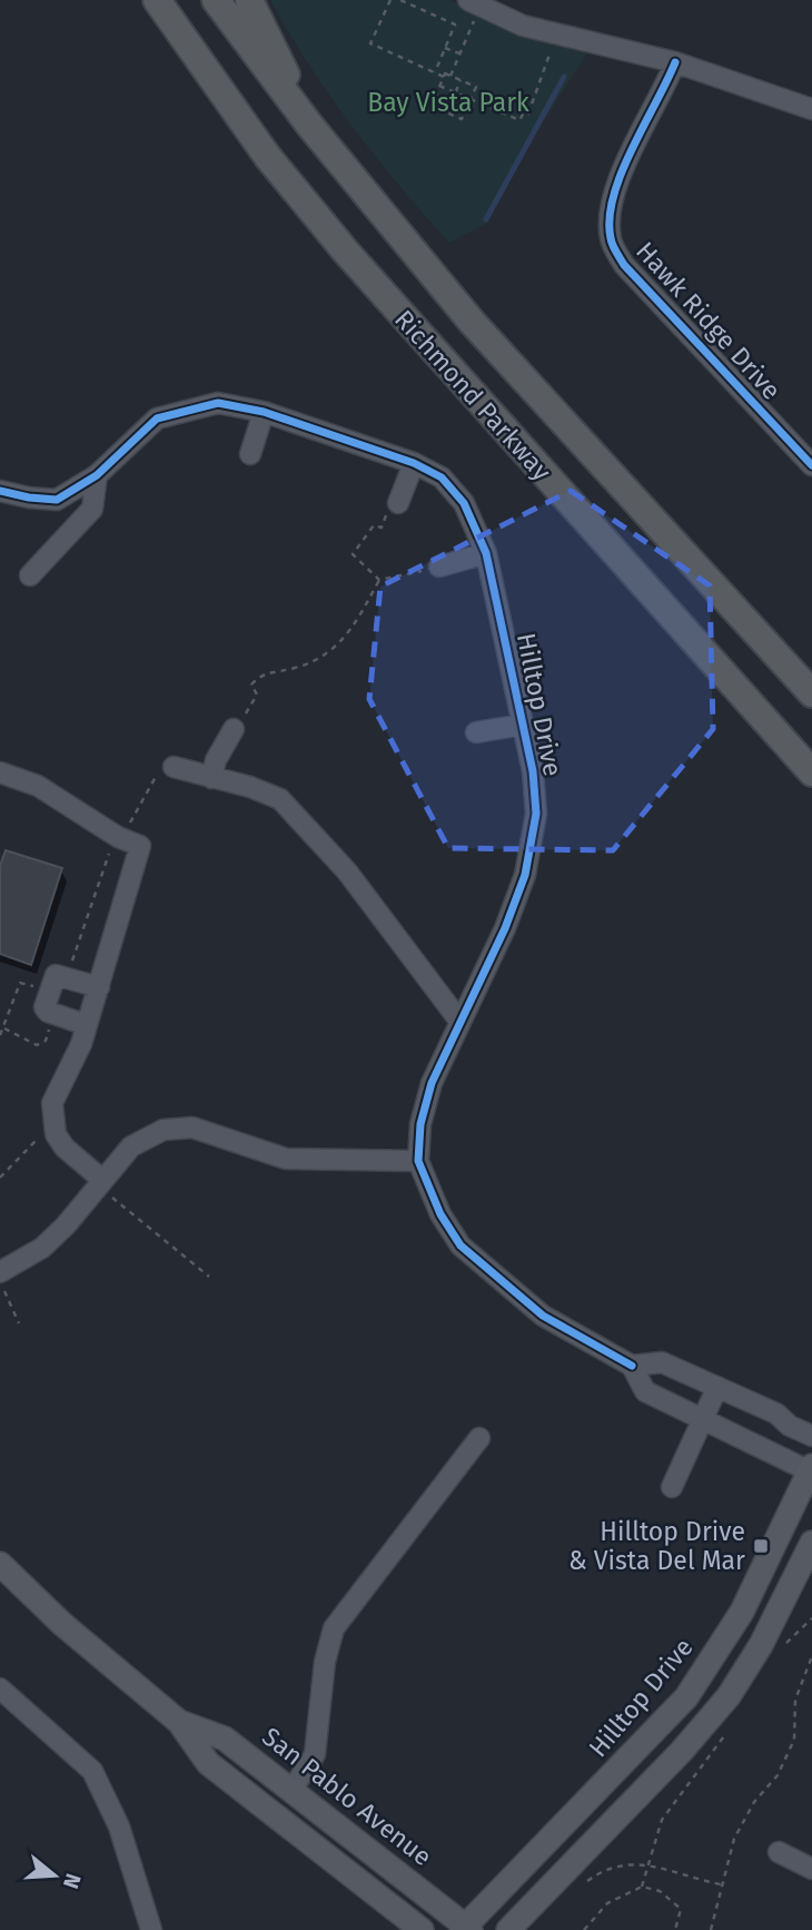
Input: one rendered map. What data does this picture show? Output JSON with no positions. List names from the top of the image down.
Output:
{
  "streets": {
    "highway": ["Richmond Parkway"],
    "main road": ["Hilltop Drive", "San Pablo Avenue"],
    "street": ["Hawk Ridge Drive"]
  },
  "crossings": [
    ["Hilltop Drive", "San Pablo Avenue"]
  ],
  "parks": ["Bay Vista Park"],
  "places": {
    "transit": ["Hilltop Drive & Vista Del Mar"]
  },
  "north": "right"
}
